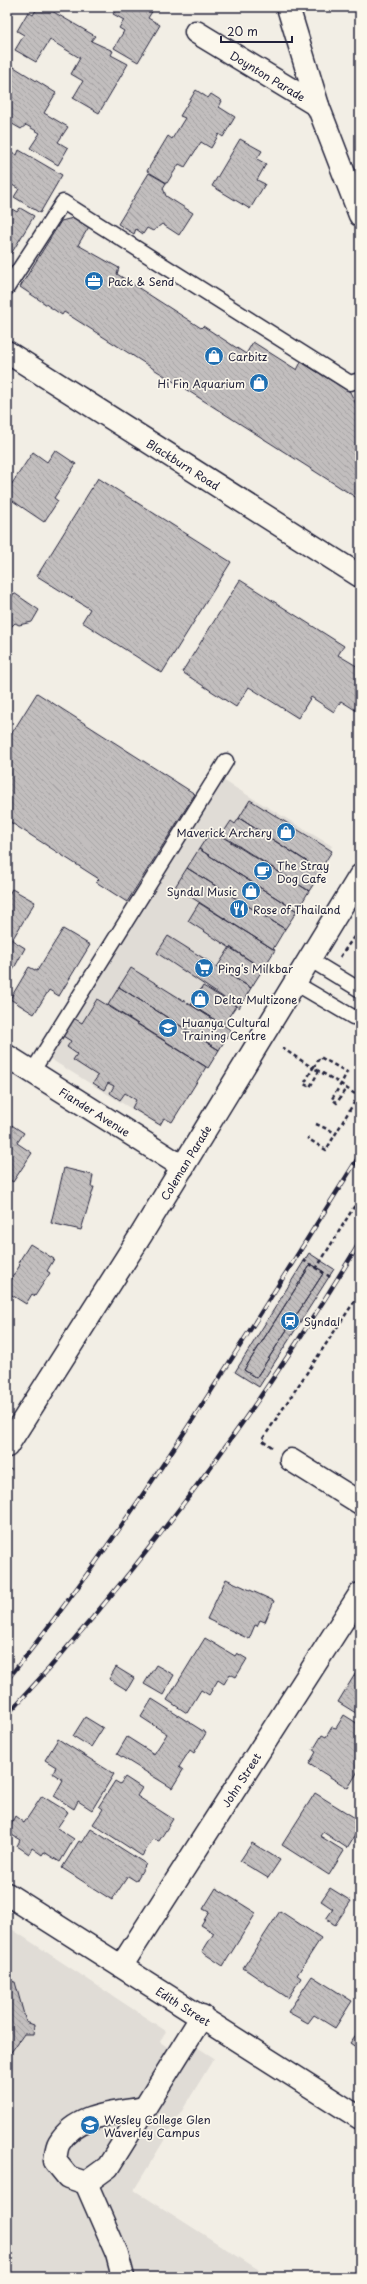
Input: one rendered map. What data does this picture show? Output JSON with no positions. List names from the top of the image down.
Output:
{
  "streets": {
    "street": [
      "Doynton Parade",
      "Blackburn Road",
      "Fiander Avenue",
      "Coleman Parade",
      "John Street",
      "Edith Street"
    ]
  },
  "crossings": [
    ["Fiander Avenue", "Coleman Parade"],
    ["John Street", "Edith Street"]
  ],
  "places": {
    "office": ["Pack & Send"],
    "shop": [
      "Carbitz",
      "Hi Fin Aquarium",
      "Maverick Archery",
      "Syndal Music",
      "Delta Multizone"
    ],
    "cafe": ["The Stray Dog Cafe"],
    "restaurant": ["Rose of Thailand"],
    "supermarket": ["Ping's Milkbar"],
    "school or university": ["Huanya Cultural Training Centre", "Wesley College Glen Waverley Campus"],
    "station": ["Syndal"]
  },
  "scale_bar": "20 m"
}
